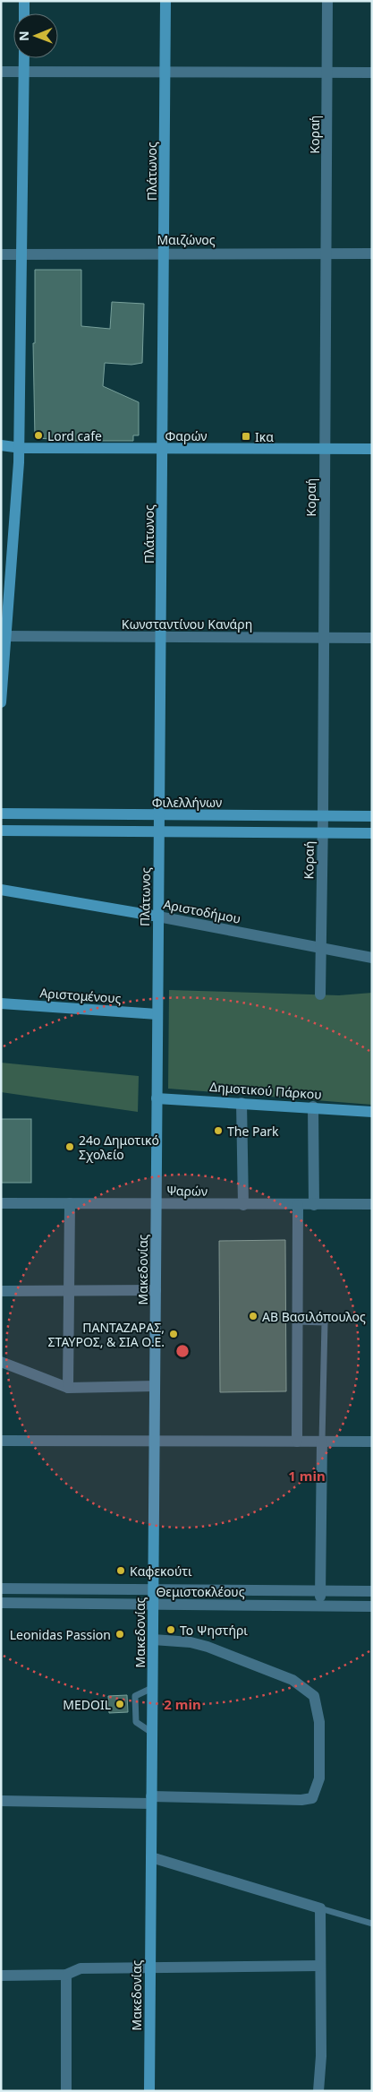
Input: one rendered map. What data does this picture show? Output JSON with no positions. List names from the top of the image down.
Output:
{
  "streets": {
    "street": [
      "Κοραή",
      "Πλάτωνος",
      "Μαιζώνος",
      "Φαρών",
      "Κωνσταντίνου Κανάρη",
      "Φιλελλήνων",
      "Αριστοδήμου",
      "Αριστομένους",
      "Δημοτικού Πάρκου",
      "Ψαρών",
      "Μακεδονίας",
      "Θεμιστοκλέους"
    ]
  },
  "crossings": [
    ["Κοραή", "Μαιζώνος"],
    ["Κοραή", "Φαρών"],
    ["Κοραή", "Κωνσταντίνου Κανάρη"],
    ["Κοραή", "Φιλελλήνων"],
    ["Κοραή", "Αριστοδήμου"],
    ["Πλάτωνος", "Μαιζώνος"],
    ["Πλάτωνος", "Φαρών"],
    ["Πλάτωνος", "Κωνσταντίνου Κανάρη"],
    ["Πλάτωνος", "Φιλελλήνων"],
    ["Πλάτωνος", "Αριστοδήμου"],
    ["Πλάτωνος", "Αριστομένους"],
    ["Πλάτωνος", "Μακεδονίας"],
    ["Δημοτικού Πάρκου", "Μακεδονίας"],
    ["Ψαρών", "Μακεδονίας"],
    ["Μακεδονίας", "Θεμιστοκλέους"]
  ],
  "places": {
    "other": [
      "Lord cafe",
      "The Park",
      "24ο Δημοτικό Σχολείο",
      "ΑΒ Βασιλόπουλος",
      "ΠΑΝΤΑΖΑΡΑΣ, ΣΤΑΥΡΟΣ, & ΣΙΑ Ο.Ε.",
      "Καφεκούτι",
      "Το Ψηστήρι",
      "Leonidas Passion",
      "MEDOIL"
    ],
    "transit": ["Ικα"]
  },
  "north": "left",
  "rings": ["1 min", "2 min"]
}
